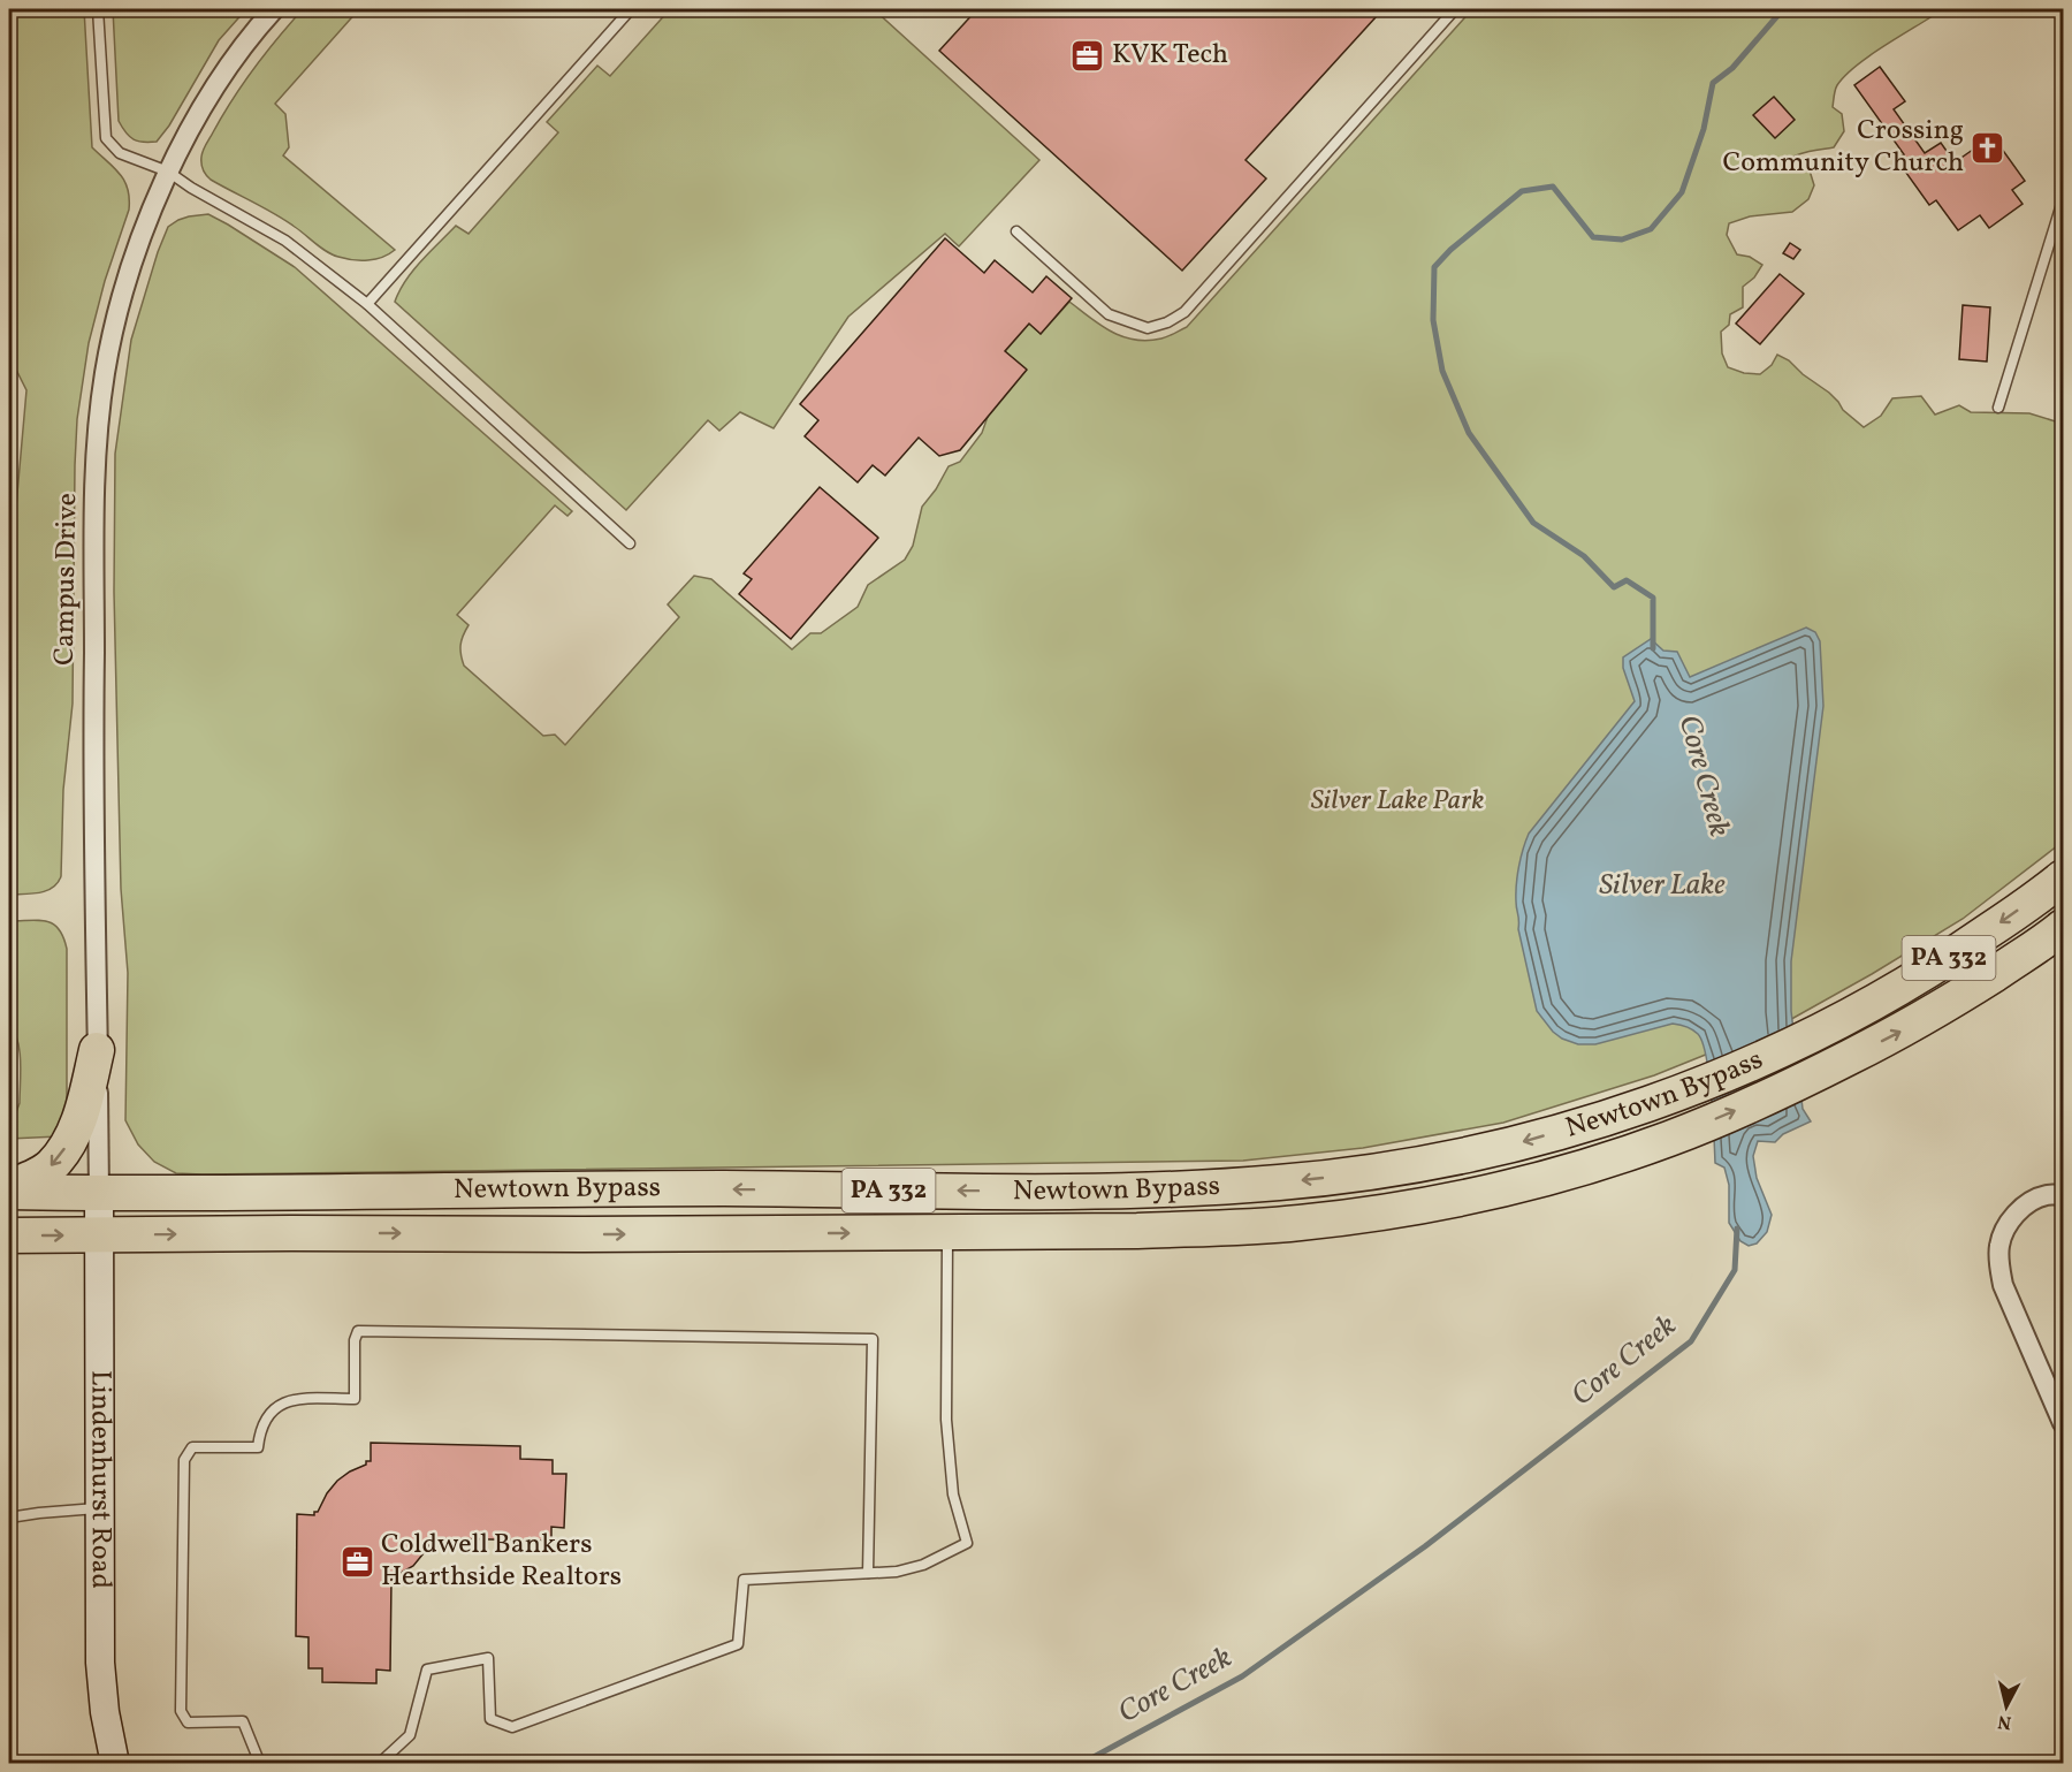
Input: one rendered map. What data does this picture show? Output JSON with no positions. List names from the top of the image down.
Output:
{
  "streets": {
    "highway": ["PA 332", "Newtown Bypass"],
    "street": ["Campus Drive", "Lindenhurst Road"]
  },
  "crossings": [
    ["Campus Drive", "PA 332"],
    ["Campus Drive", "Newtown Bypass"],
    ["Campus Drive", "Lindenhurst Road"],
    ["PA 332", "Newtown Bypass"],
    ["PA 332", "Lindenhurst Road"],
    ["Newtown Bypass", "Lindenhurst Road"]
  ],
  "water": ["Core Creek", "Silver Lake"],
  "parks": ["Silver Lake Park"],
  "places": {
    "office": ["KVK Tech", "Coldwell Bankers Hearthside Realtors"],
    "church": ["Crossing Community Church"]
  },
  "north": "bottom"
}
